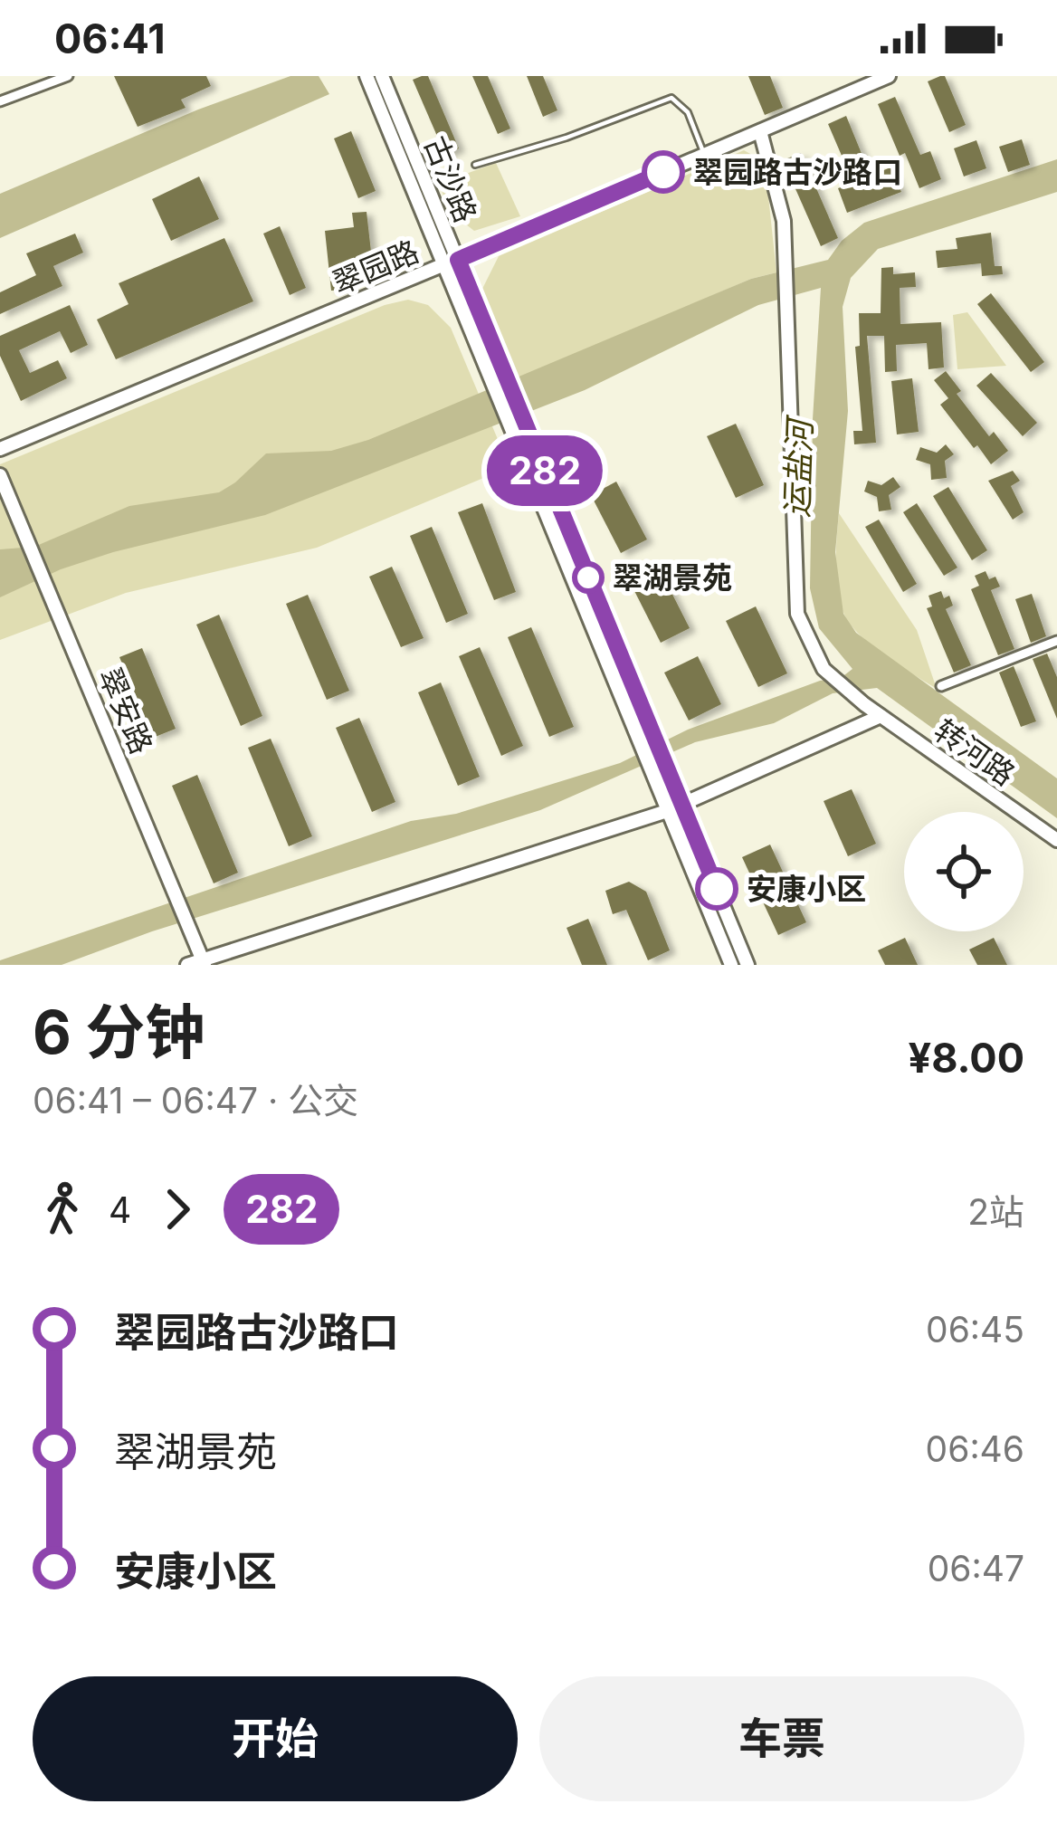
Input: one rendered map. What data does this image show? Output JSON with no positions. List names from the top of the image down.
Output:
{
  "streets": {
    "street": [
      "古沙路",
      "翠园路",
      "翠安路",
      "转河路"
    ]
  },
  "crossings": [
    ["古沙路", "翠园路"],
    ["翠园路", "转河路"]
  ],
  "water": ["运盐河"],
  "places": ["翠园路古沙路口", "翠湖景苑", "安康小区"],
  "lines": ["bus line 282"],
  "page": {
    "status": "06:41",
    "on_map": "282",
    "heading": ["6 分钟", "06:41 – 06:47 · 公交", "¥8.00"],
    "legs": ["4", "282", "2站"],
    "list": [
      {
        "name": "翠园路古沙路口",
        "value": "06:45"
      },
      {
        "name": "翠湖景苑",
        "value": "06:46"
      },
      {
        "name": "安康小区",
        "value": "06:47"
      }
    ],
    "buttons": ["开始", "车票"]
  }
}
